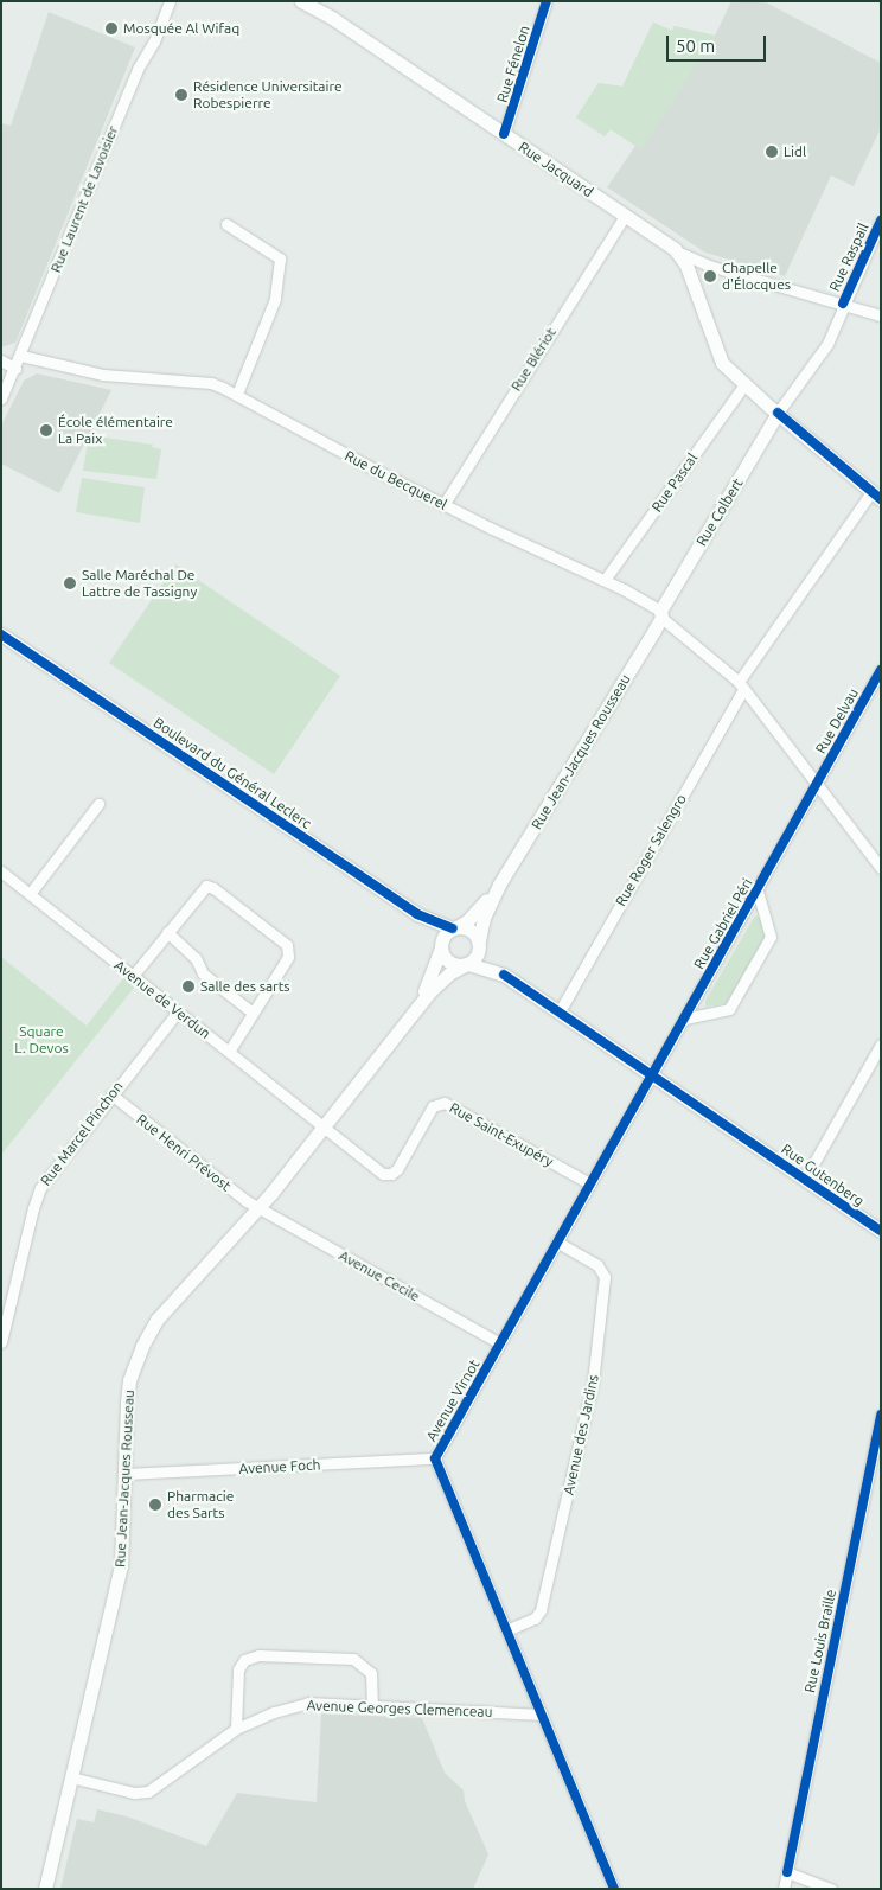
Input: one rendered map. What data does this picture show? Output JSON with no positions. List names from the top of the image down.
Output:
{
  "streets": {
    "street": [
      "Rue Fénelon",
      "Rue Jacquard",
      "Rue Laurent de Lavoisier",
      "Rue Raspail",
      "Rue Blériot",
      "Rue du Becquerel",
      "Rue Pascal",
      "Rue Colbert",
      "Rue Delvau",
      "Rue Jean-Jacques Rousseau",
      "Boulevard du Général Leclerc",
      "Rue Roger Salengro",
      "Rue Gabriel Péri",
      "Avenue de Verdun",
      "Rue Marcel Pinchon",
      "Rue Saint-Exupéry",
      "Rue Henri Prévost",
      "Rue Gutenberg",
      "Avenue Cecile",
      "Avenue Virnot",
      "Avenue des Jardins",
      "Avenue Foch",
      "Rue Louis Braille",
      "Avenue Georges Clemenceau"
    ]
  },
  "crossings": [
    ["Rue Fénelon", "Rue Jacquard"],
    ["Rue Jacquard", "Rue Raspail"],
    ["Rue Jacquard", "Rue Blériot"],
    ["Rue Jacquard", "Rue Pascal"],
    ["Rue Jacquard", "Rue Colbert"],
    ["Rue Jacquard", "Rue Roger Salengro"],
    ["Rue Laurent de Lavoisier", "Rue du Becquerel"],
    ["Rue Raspail", "Rue Colbert"],
    ["Rue Blériot", "Rue du Becquerel"],
    ["Rue du Becquerel", "Rue Pascal"],
    ["Rue du Becquerel", "Rue Colbert"],
    ["Rue du Becquerel", "Rue Delvau"],
    ["Rue du Becquerel", "Rue Jean-Jacques Rousseau"],
    ["Rue du Becquerel", "Rue Roger Salengro"],
    ["Rue du Becquerel", "Rue Gabriel Péri"],
    ["Rue Colbert", "Rue Jean-Jacques Rousseau"],
    ["Rue Delvau", "Rue Gabriel Péri"],
    ["Rue Jean-Jacques Rousseau", "Boulevard du Général Leclerc"],
    ["Rue Jean-Jacques Rousseau", "Avenue de Verdun"],
    ["Rue Jean-Jacques Rousseau", "Rue Saint-Exupéry"],
    ["Rue Jean-Jacques Rousseau", "Rue Henri Prévost"],
    ["Rue Jean-Jacques Rousseau", "Avenue Cecile"],
    ["Rue Jean-Jacques Rousseau", "Avenue Foch"],
    ["Rue Jean-Jacques Rousseau", "Avenue Georges Clemenceau"],
    ["Rue Gabriel Péri", "Rue Gutenberg"],
    ["Rue Gabriel Péri", "Avenue Virnot"],
    ["Avenue de Verdun", "Rue Marcel Pinchon"],
    ["Avenue de Verdun", "Rue Saint-Exupéry"],
    ["Rue Marcel Pinchon", "Rue Henri Prévost"],
    ["Rue Saint-Exupéry", "Avenue Virnot"],
    ["Rue Henri Prévost", "Avenue Cecile"],
    ["Rue Gutenberg", "Avenue Virnot"],
    ["Avenue Cecile", "Avenue Virnot"],
    ["Avenue Virnot", "Avenue des Jardins"],
    ["Avenue Virnot", "Avenue Foch"],
    ["Avenue Virnot", "Avenue Georges Clemenceau"]
  ],
  "parks": ["Square L. Devos"],
  "places": [
    "Mosquée Al Wifaq",
    "Résidence Universitaire Robespierre",
    "Lidl",
    "Chapelle d'Élocques",
    "École élémentaire La Paix",
    "Salle Maréchal De Lattre de Tassigny",
    "Salle des sarts",
    "Pharmacie des Sarts"
  ],
  "scale_bar": "50 m"
}
